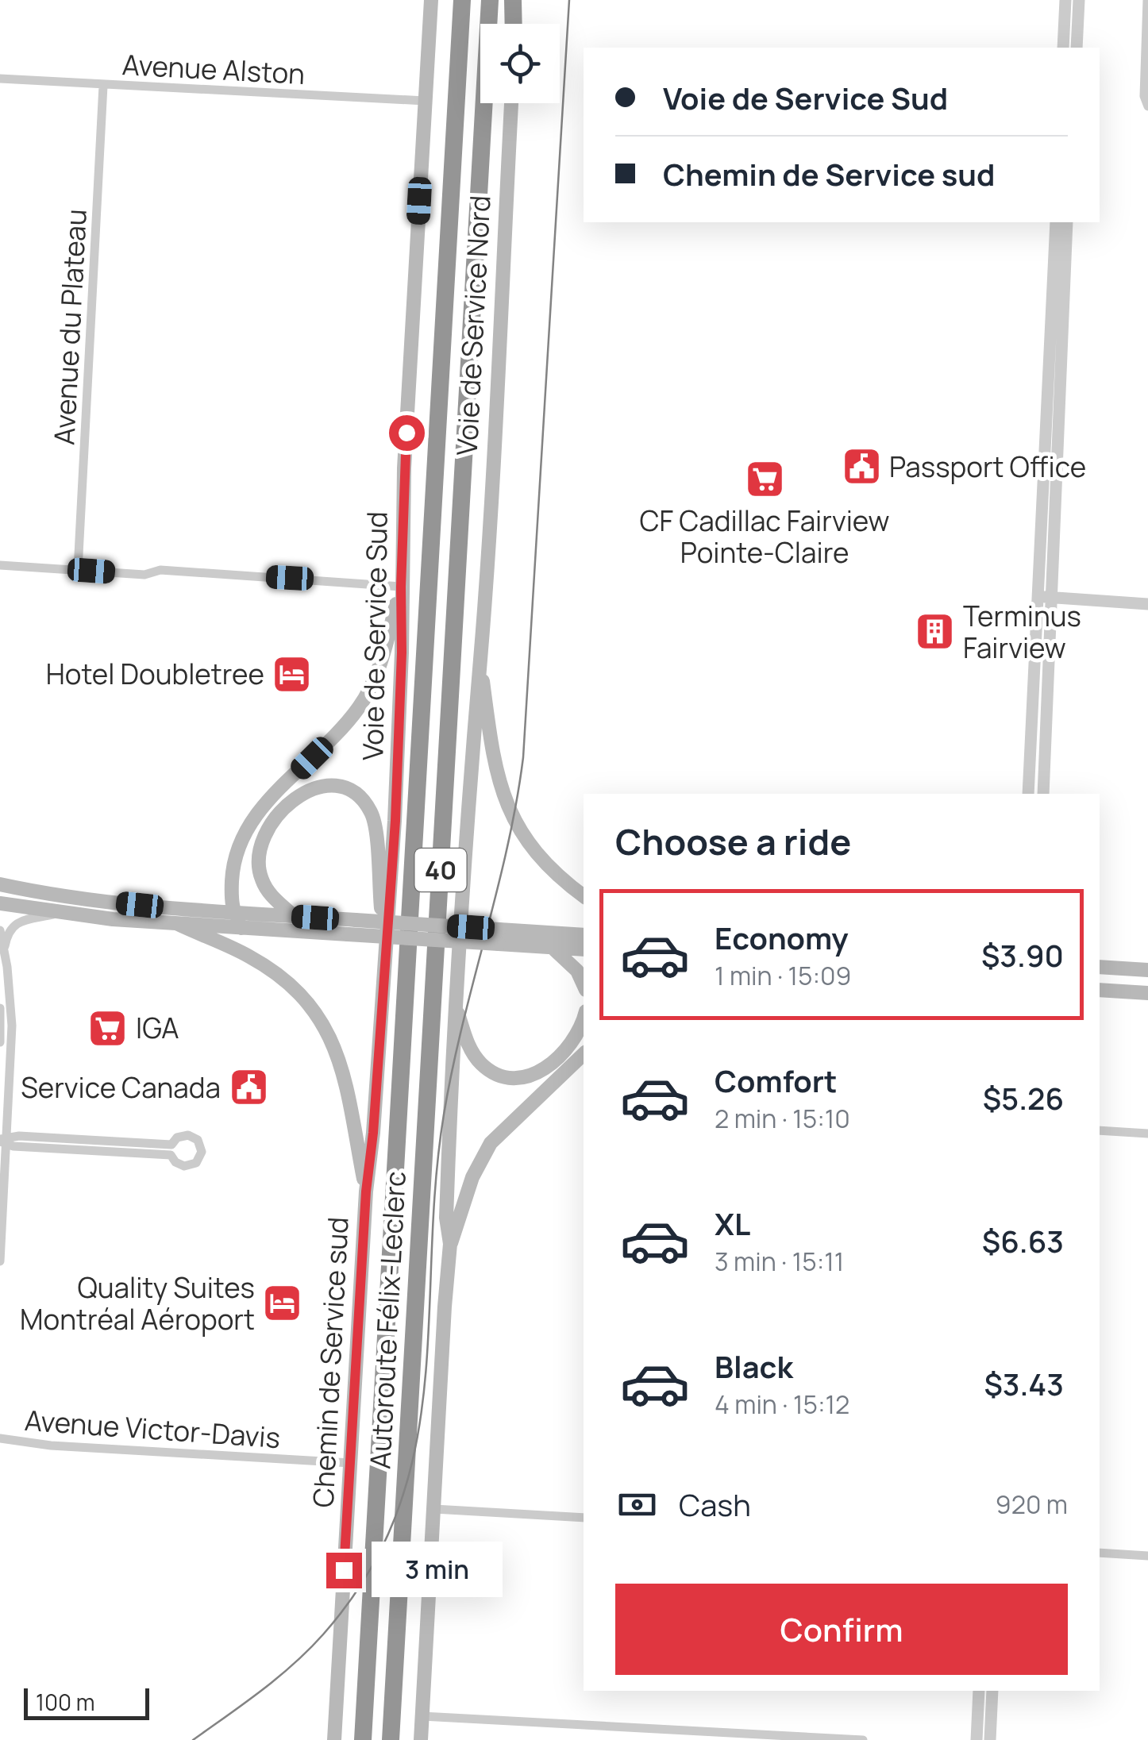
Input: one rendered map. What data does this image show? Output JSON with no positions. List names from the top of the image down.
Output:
{
  "streets": {
    "highway": ["40", "Autoroute Félix-Leclerc"],
    "main road": ["Voie de Service Nord", "Voie de Service Sud", "Chemin de Service sud"],
    "street": ["Avenue Alston", "Avenue du Plateau", "Avenue Victor-Davis"]
  },
  "crossings": [
    ["Avenue Alston", "Avenue du Plateau"],
    ["Avenue Alston", "Voie de Service Sud"],
    ["Voie de Service Sud", "Chemin de Service sud"],
    ["Chemin de Service sud", "Avenue Victor-Davis"]
  ],
  "places": {
    "public building": ["Passport Office", "Service Canada"],
    "supermarket": ["CF Cadillac Fairview Pointe-Claire", "IGA"],
    "building": ["Terminus Fairview"],
    "hotel": ["Hotel Doubletree", "Quality Suites Montréal Aéroport"]
  },
  "scale_bar": "100 m",
  "page": {
    "banner": ["Voie de Service Sud", "Chemin de Service sud"],
    "heading": "Choose a ride",
    "list": [
      {
        "name": "Economy",
        "note": "1 min · 15:09",
        "value": "$3.90"
      },
      {
        "name": "Comfort",
        "note": "2 min · 15:10",
        "value": "$5.26"
      },
      {
        "name": "XL",
        "note": "3 min · 15:11",
        "value": "$6.63"
      },
      {
        "name": "Black",
        "note": "4 min · 15:12",
        "value": "$3.43"
      }
    ],
    "pay": ["Cash", "920 m"],
    "bubble": "3 min",
    "buttons": "Confirm",
    "scale": "100 m"
  }
}
